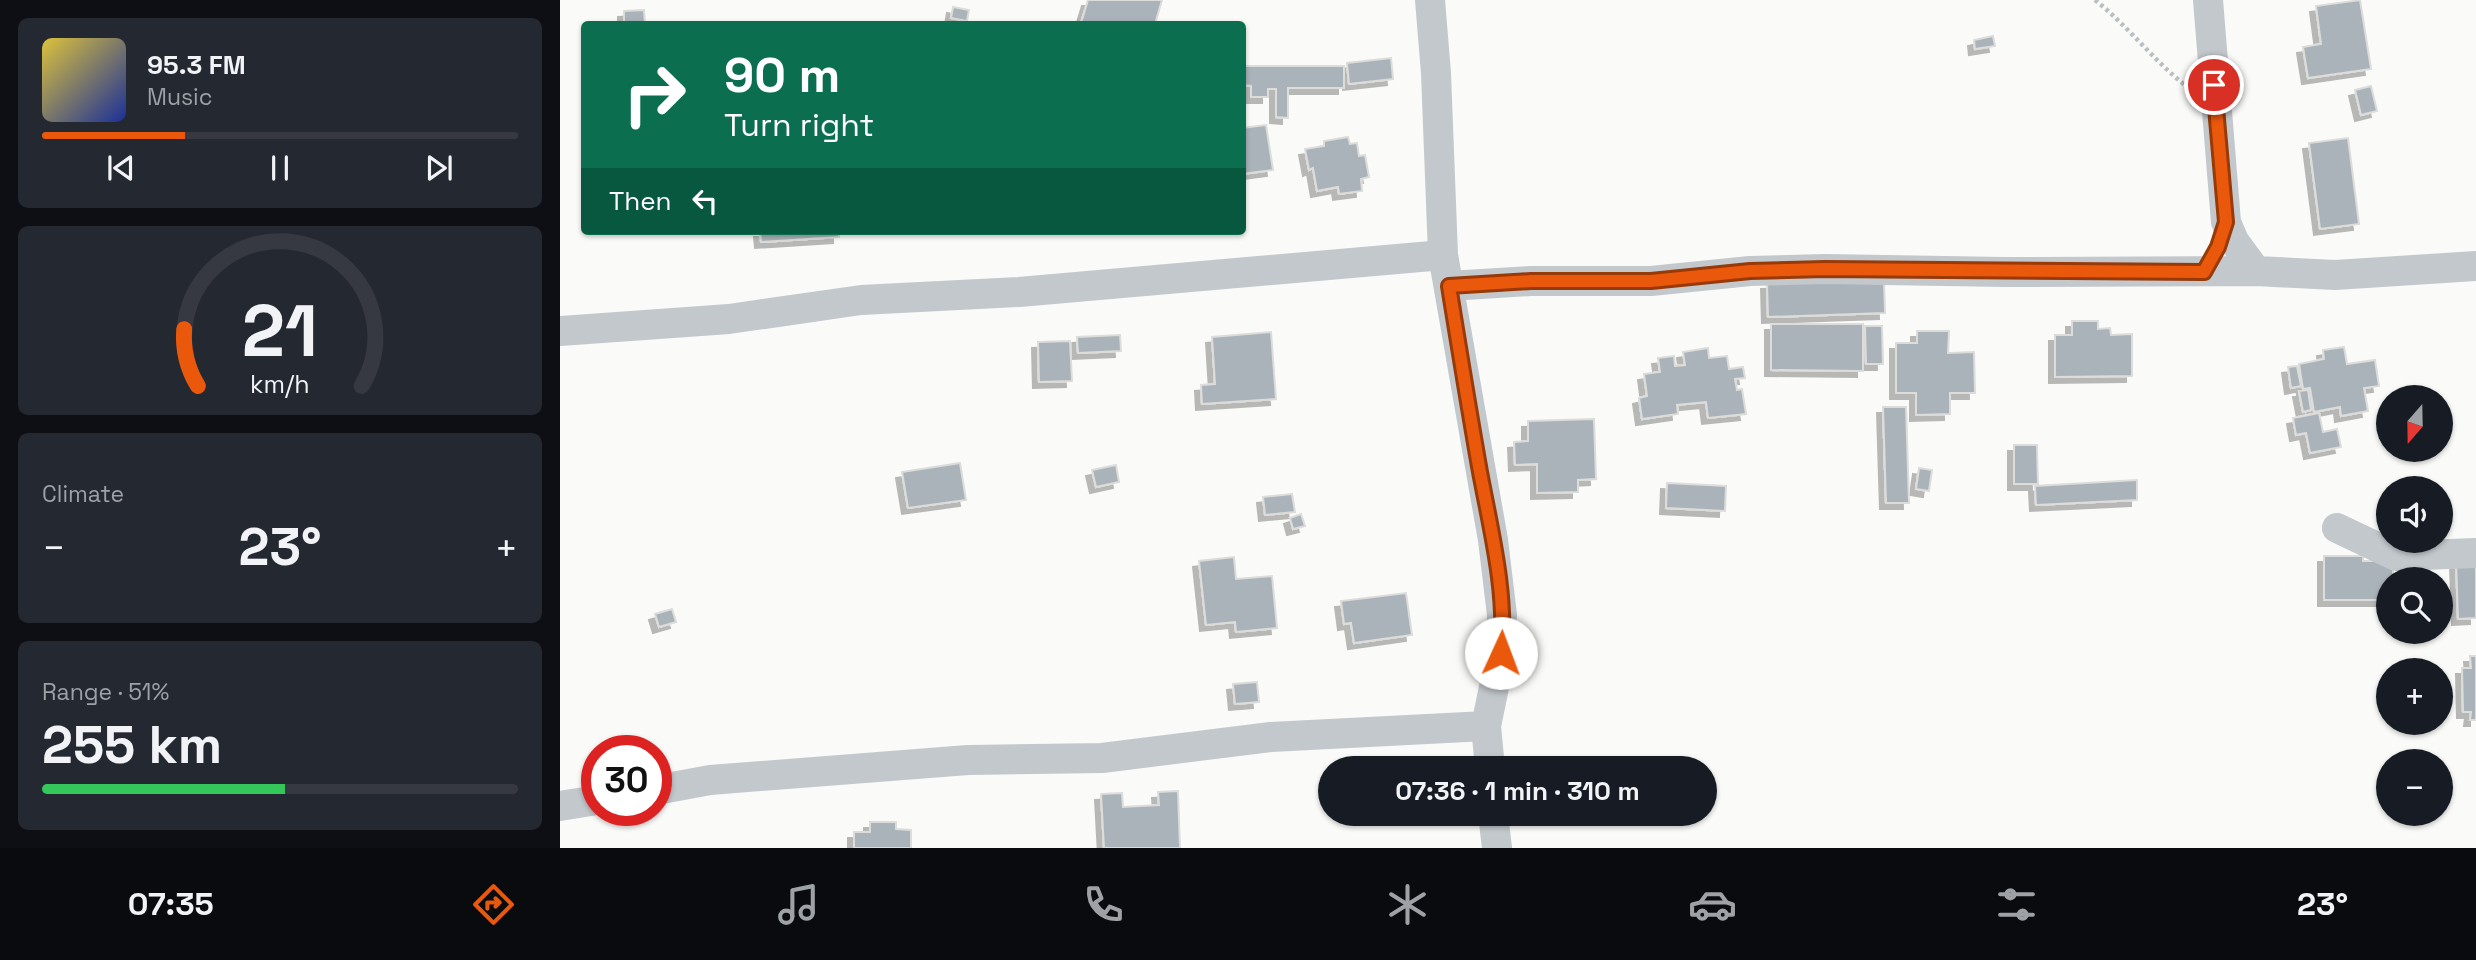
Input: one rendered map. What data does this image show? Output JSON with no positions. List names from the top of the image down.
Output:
{
  "north": "bottom",
  "page": {
    "turn": ["90 m", "Turn right"],
    "song": ["95.3 FM", "Music"],
    "then": "Then",
    "map_buttons": ["+", "−"],
    "tile": [
      "Climate",
      ["Range · 51%", "255 km"]
    ],
    "heat": ["−", "23°", "+"],
    "limit": "30",
    "trip": "07:36 · 1 min · 310 m",
    "tabs": ["07:35", "23°"],
    "gauge": ["21", "km/h"]
  }
}
